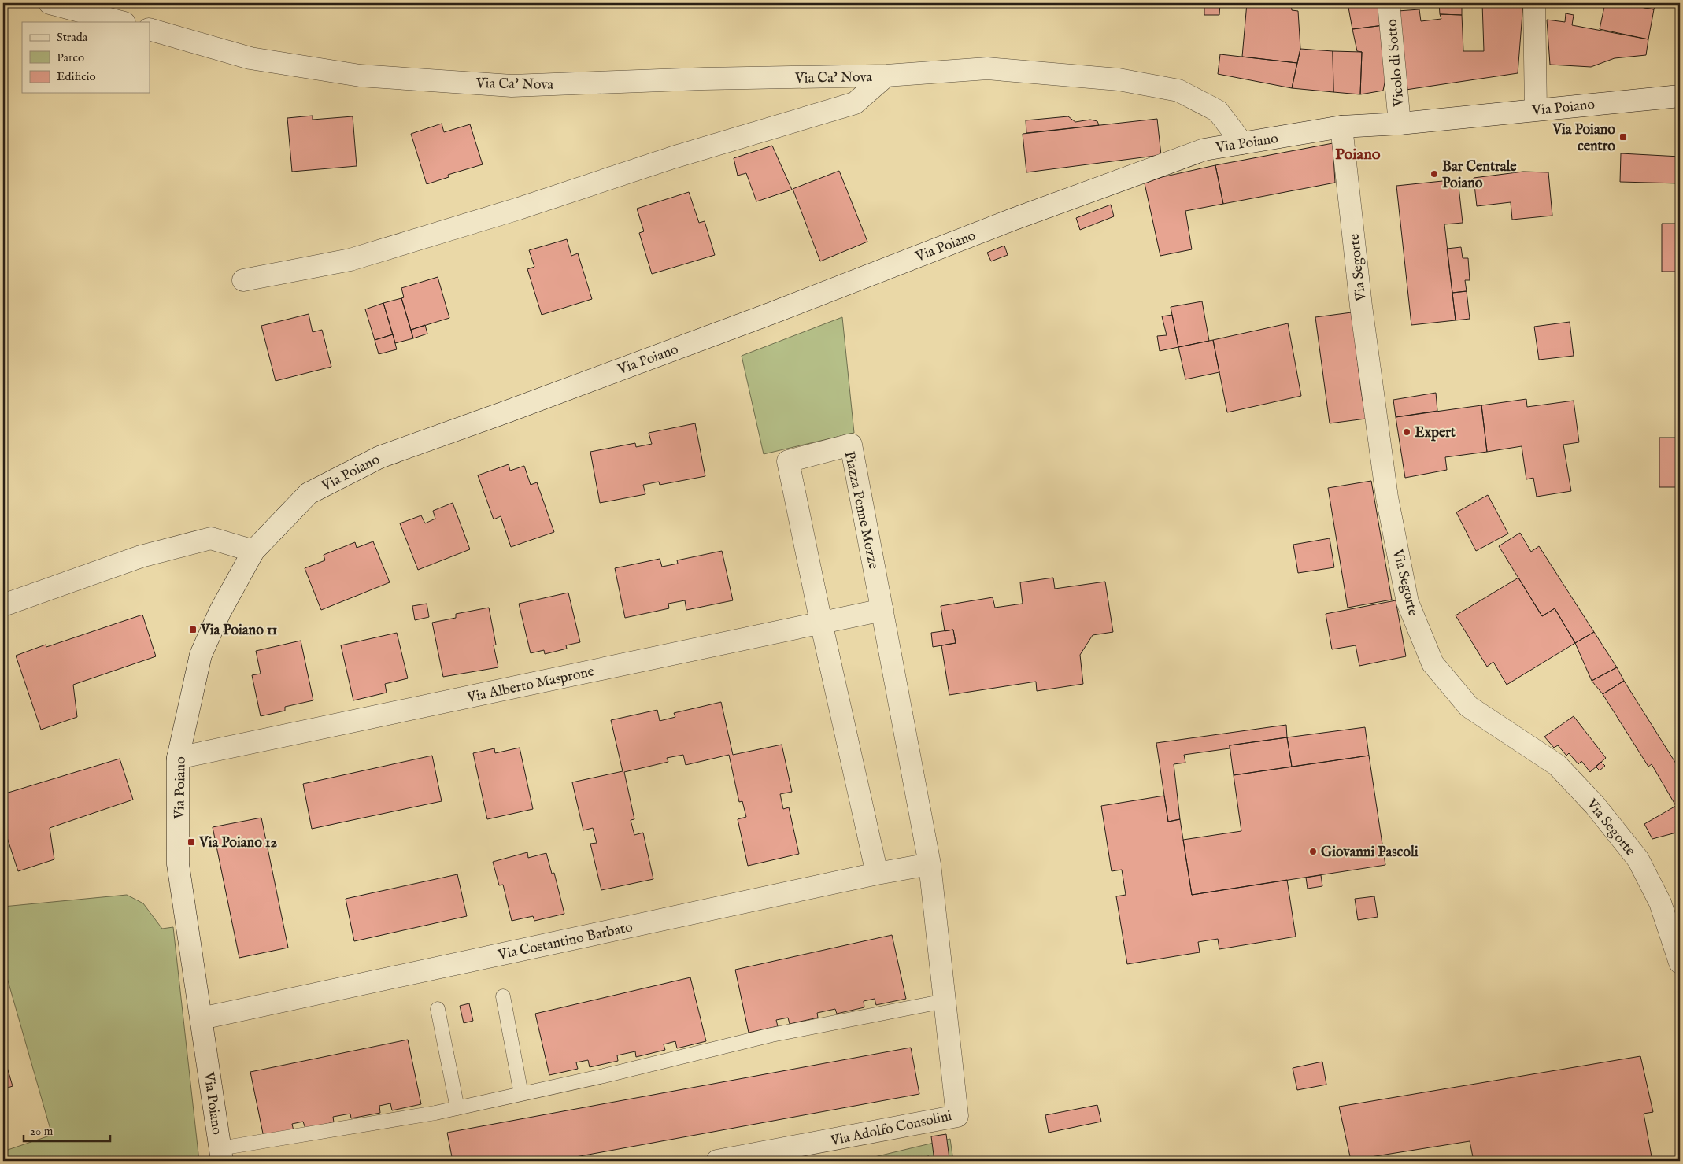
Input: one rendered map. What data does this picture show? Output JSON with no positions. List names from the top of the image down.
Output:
{
  "streets": {
    "street": [
      "Vicolo di Sotto",
      "Via Ca' Nova",
      "Via Poiano",
      "Via Segorte",
      "Piazza Penne Mozze",
      "Via Alberto Masprone",
      "Via Costantino Barbato",
      "Via Adolfo Consolini"
    ]
  },
  "crossings": [
    ["Vicolo di Sotto", "Via Poiano"],
    ["Via Ca' Nova", "Via Poiano"],
    ["Via Poiano", "Via Segorte"],
    ["Via Poiano", "Via Alberto Masprone"],
    ["Via Poiano", "Via Costantino Barbato"],
    ["Piazza Penne Mozze", "Via Alberto Masprone"],
    ["Piazza Penne Mozze", "Via Costantino Barbato"],
    ["Piazza Penne Mozze", "Via Adolfo Consolini"],
    ["Via Costantino Barbato", "Via Adolfo Consolini"]
  ],
  "districts": ["Poiano"],
  "places": {
    "transit": ["Via Poiano centro", "Via Poiano 11", "Via Poiano 12"],
    "other": ["Bar Centrale Poiano", "Expert", "Giovanni Pascoli"]
  },
  "legend": ["Strada", "Parco", "Edificio"],
  "scale_bar": "20 m"
}
